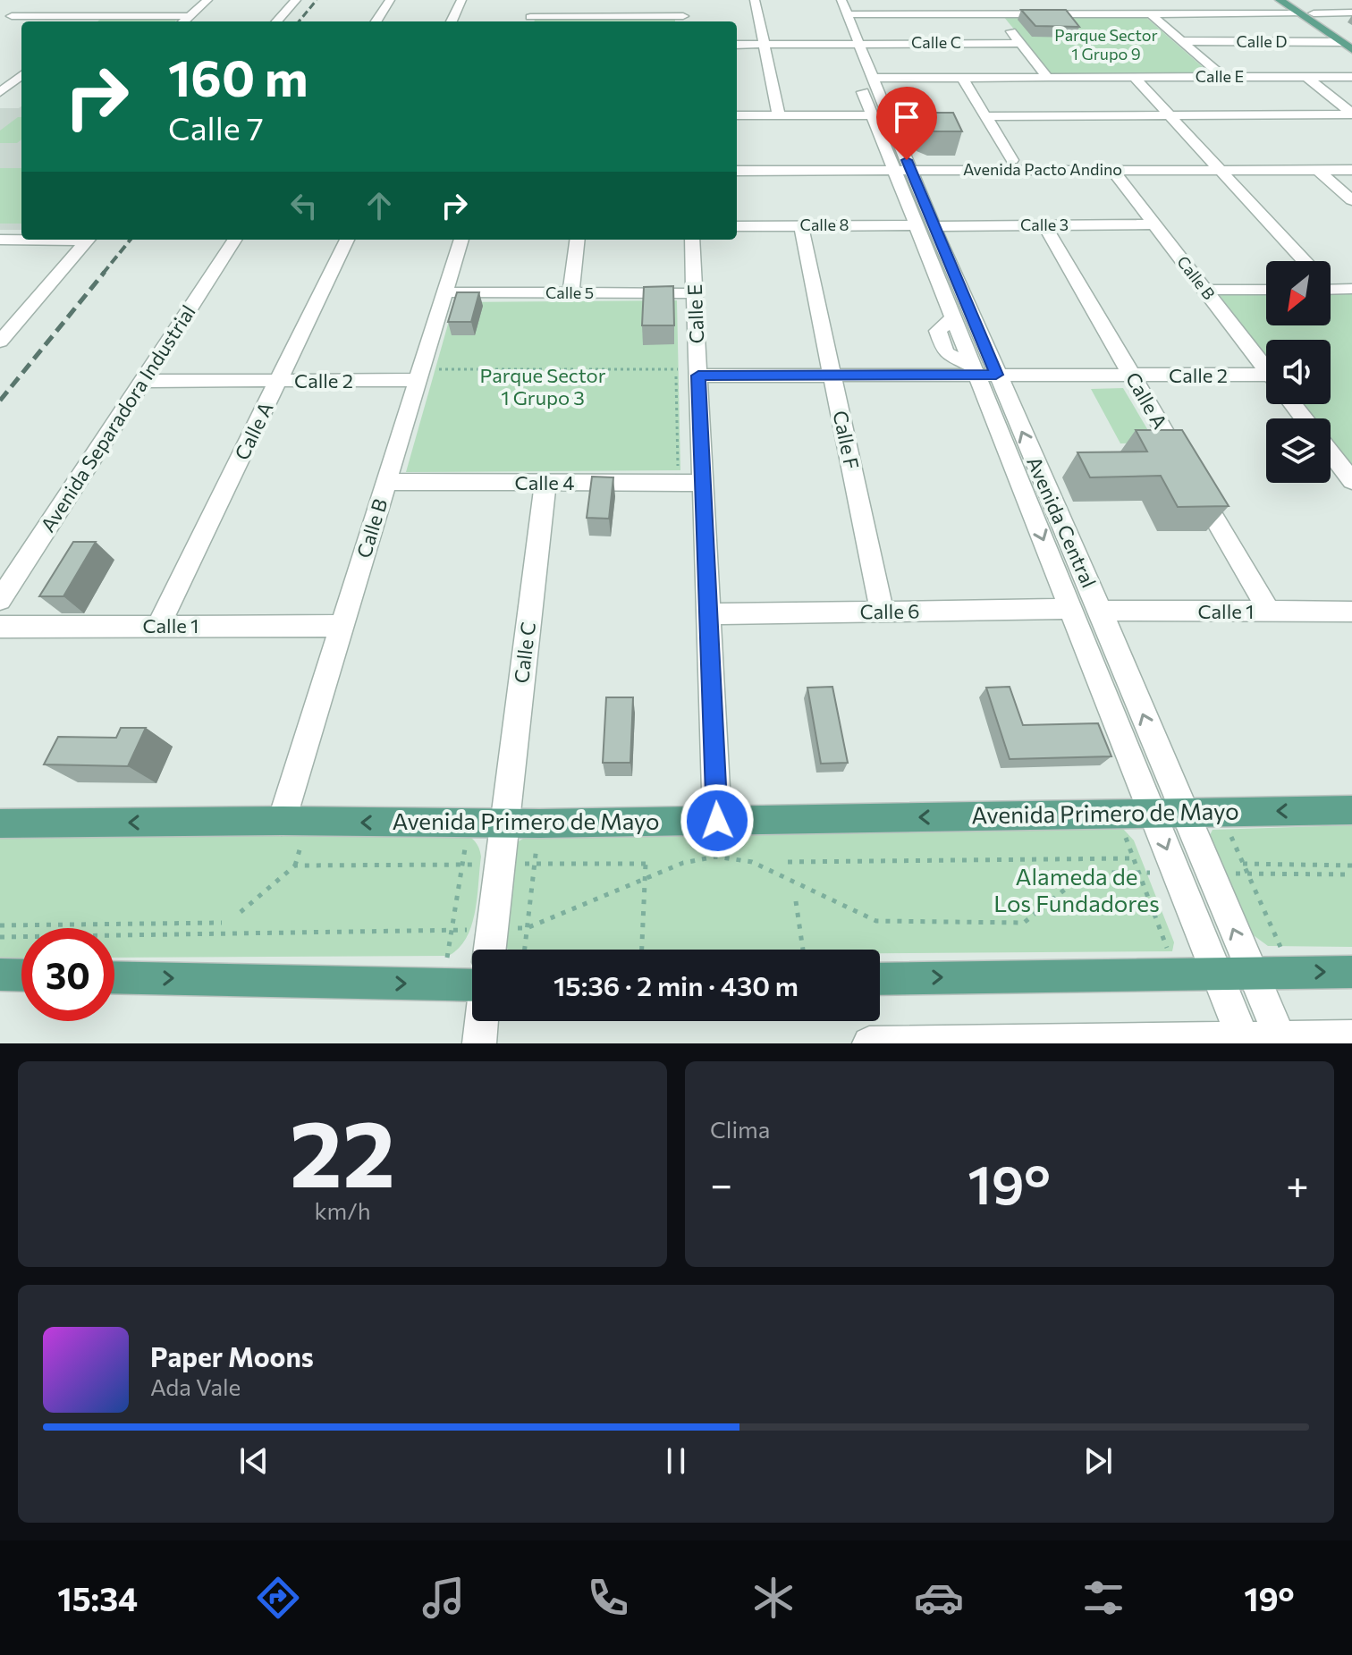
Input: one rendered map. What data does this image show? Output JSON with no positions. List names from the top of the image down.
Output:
{
  "streets": {
    "main road": ["Avenida Primero de Mayo"],
    "street": [
      "Calle D",
      "Calle C",
      "Calle E",
      "Avenida Pacto Andino",
      "Calle 8",
      "Calle 3",
      "Calle B",
      "Calle 5",
      "Calle 2",
      "Calle A",
      "Avenida Separadora Industrial",
      "Calle F",
      "Calle 4",
      "Avenida Central",
      "Calle 6",
      "Calle 1"
    ]
  },
  "crossings": [
    ["Calle C", "Calle 4"],
    ["Calle C", "Avenida Central"],
    ["Calle C", "Avenida Primero de Mayo"],
    ["Calle E", "Calle 5"],
    ["Calle E", "Calle 2"],
    ["Calle E", "Calle 4"],
    ["Calle E", "Avenida Central"],
    ["Calle E", "Calle 6"],
    ["Calle E", "Avenida Primero de Mayo"],
    ["Avenida Pacto Andino", "Calle B"],
    ["Avenida Pacto Andino", "Avenida Central"],
    ["Calle 8", "Calle 3"],
    ["Calle 8", "Calle F"],
    ["Calle 8", "Avenida Central"],
    ["Calle 3", "Calle B"],
    ["Calle 3", "Calle A"],
    ["Calle 3", "Avenida Central"],
    ["Calle B", "Calle 5"],
    ["Calle B", "Calle 2"],
    ["Calle B", "Calle 4"],
    ["Calle B", "Calle 1"],
    ["Calle B", "Avenida Primero de Mayo"],
    ["Calle 2", "Calle A"],
    ["Calle 2", "Avenida Separadora Industrial"],
    ["Calle 2", "Calle F"],
    ["Calle 2", "Avenida Central"],
    ["Calle A", "Calle 1"],
    ["Calle F", "Calle 6"],
    ["Avenida Central", "Calle 6"],
    ["Avenida Central", "Calle 1"],
    ["Avenida Central", "Avenida Primero de Mayo"]
  ],
  "parks": ["Parque Sector 1 Grupo 9", "Parque Sector 1 Grupo 3", "Alameda de Los Fundadores"],
  "north": "bottom left",
  "page": {
    "turn": ["160 m", "Calle 7"],
    "limit": "30",
    "trip": "15:36 · 2 min · 430 m",
    "tile": [
      ["22", "km/h"],
      "Clima"
    ],
    "heat": ["−", "19°", "+"],
    "song": ["Paper Moons", "Ada Vale"],
    "tabs": ["15:34", "19°"]
  }
}
